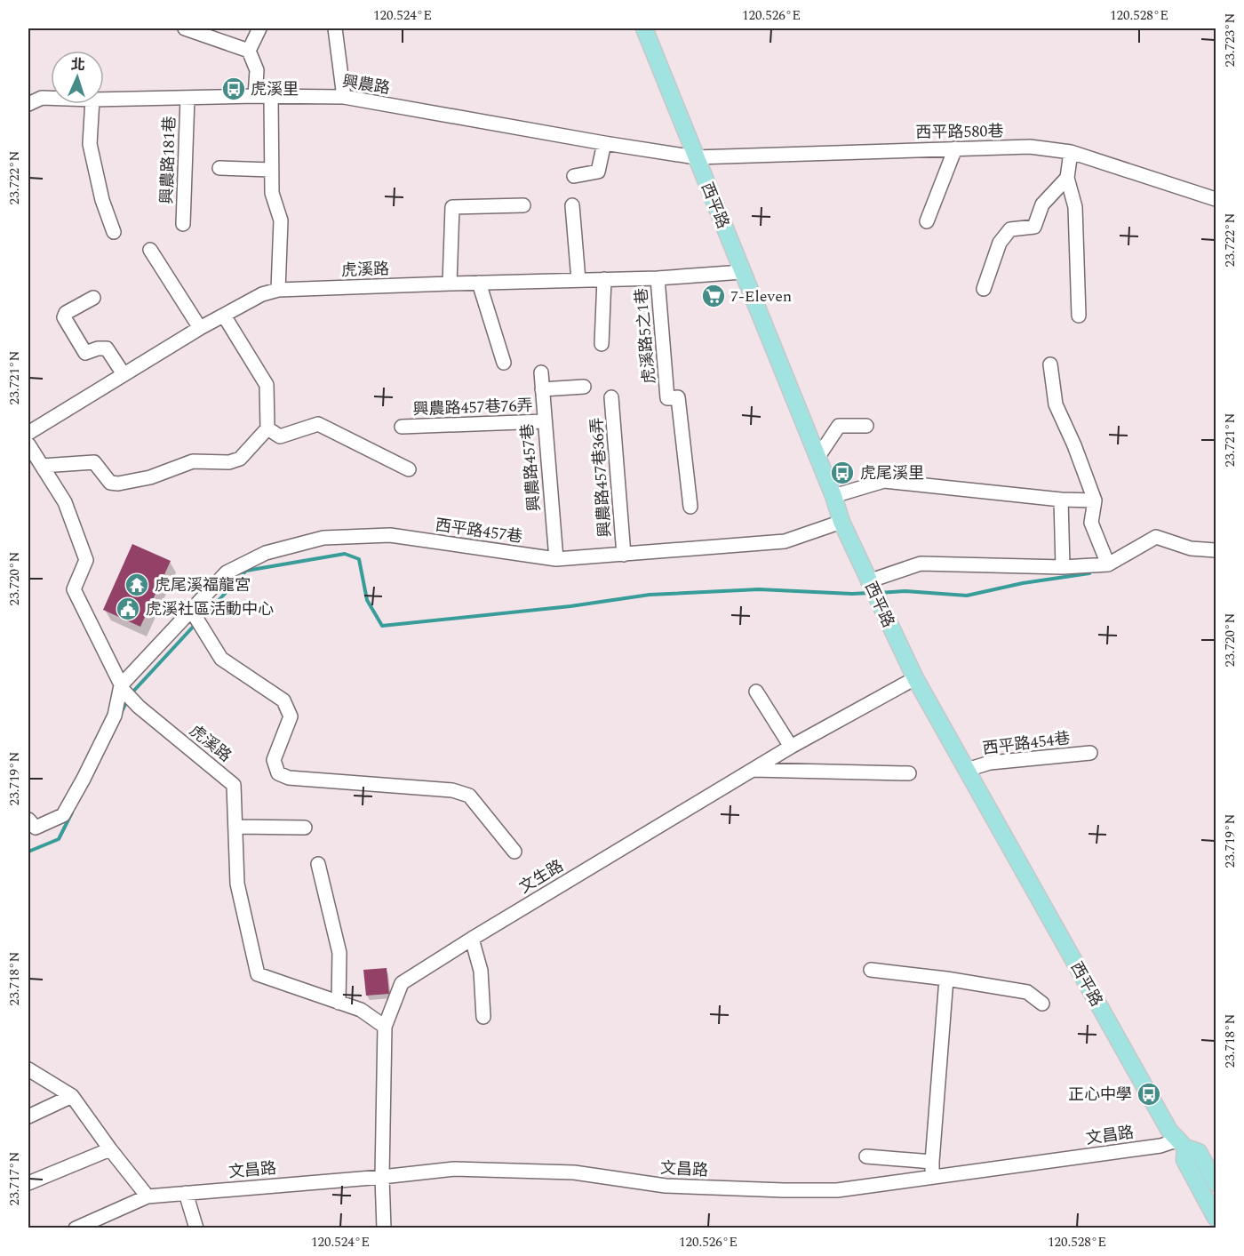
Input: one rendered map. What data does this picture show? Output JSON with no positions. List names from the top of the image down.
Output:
{
  "streets": {
    "main road": ["西平路"],
    "street": [
      "興農路",
      "西平路580巷",
      "興農路181巷",
      "虎溪路",
      "虎溪路5之1巷",
      "興農路457巷76弄",
      "興農路457巷",
      "興農路457巷36弄",
      "西平路457巷",
      "西平路454巷",
      "文生路",
      "文昌路"
    ]
  },
  "crossings": [
    ["興農路", "西平路580巷"],
    ["興農路", "興農路181巷"],
    ["興農路", "西平路"],
    ["西平路580巷", "西平路"],
    ["西平路", "虎溪路"],
    ["西平路", "西平路457巷"],
    ["西平路", "西平路454巷"],
    ["西平路", "文生路"],
    ["西平路", "文昌路"],
    ["虎溪路", "虎溪路5之1巷"],
    ["虎溪路", "西平路457巷"],
    ["虎溪路", "文生路"],
    ["興農路457巷76弄", "興農路457巷"],
    ["興農路457巷", "西平路457巷"],
    ["興農路457巷36弄", "西平路457巷"],
    ["文生路", "文昌路"]
  ],
  "places": {
    "bus stop": ["虎溪里", "虎尾溪里", "正心中學"],
    "supermarket": ["7-Eleven"],
    "temple": ["虎尾溪福龍宮"],
    "public building": ["虎溪社區活動中心"]
  },
  "north": "top",
  "coordinates": [
    "120.524°E",
    "120.526°E",
    "120.528°E",
    "23.723°N",
    "23.722°N",
    "23.721°N",
    "23.720°N",
    "23.719°N",
    "23.718°N",
    "23.717°N"
  ]
}
